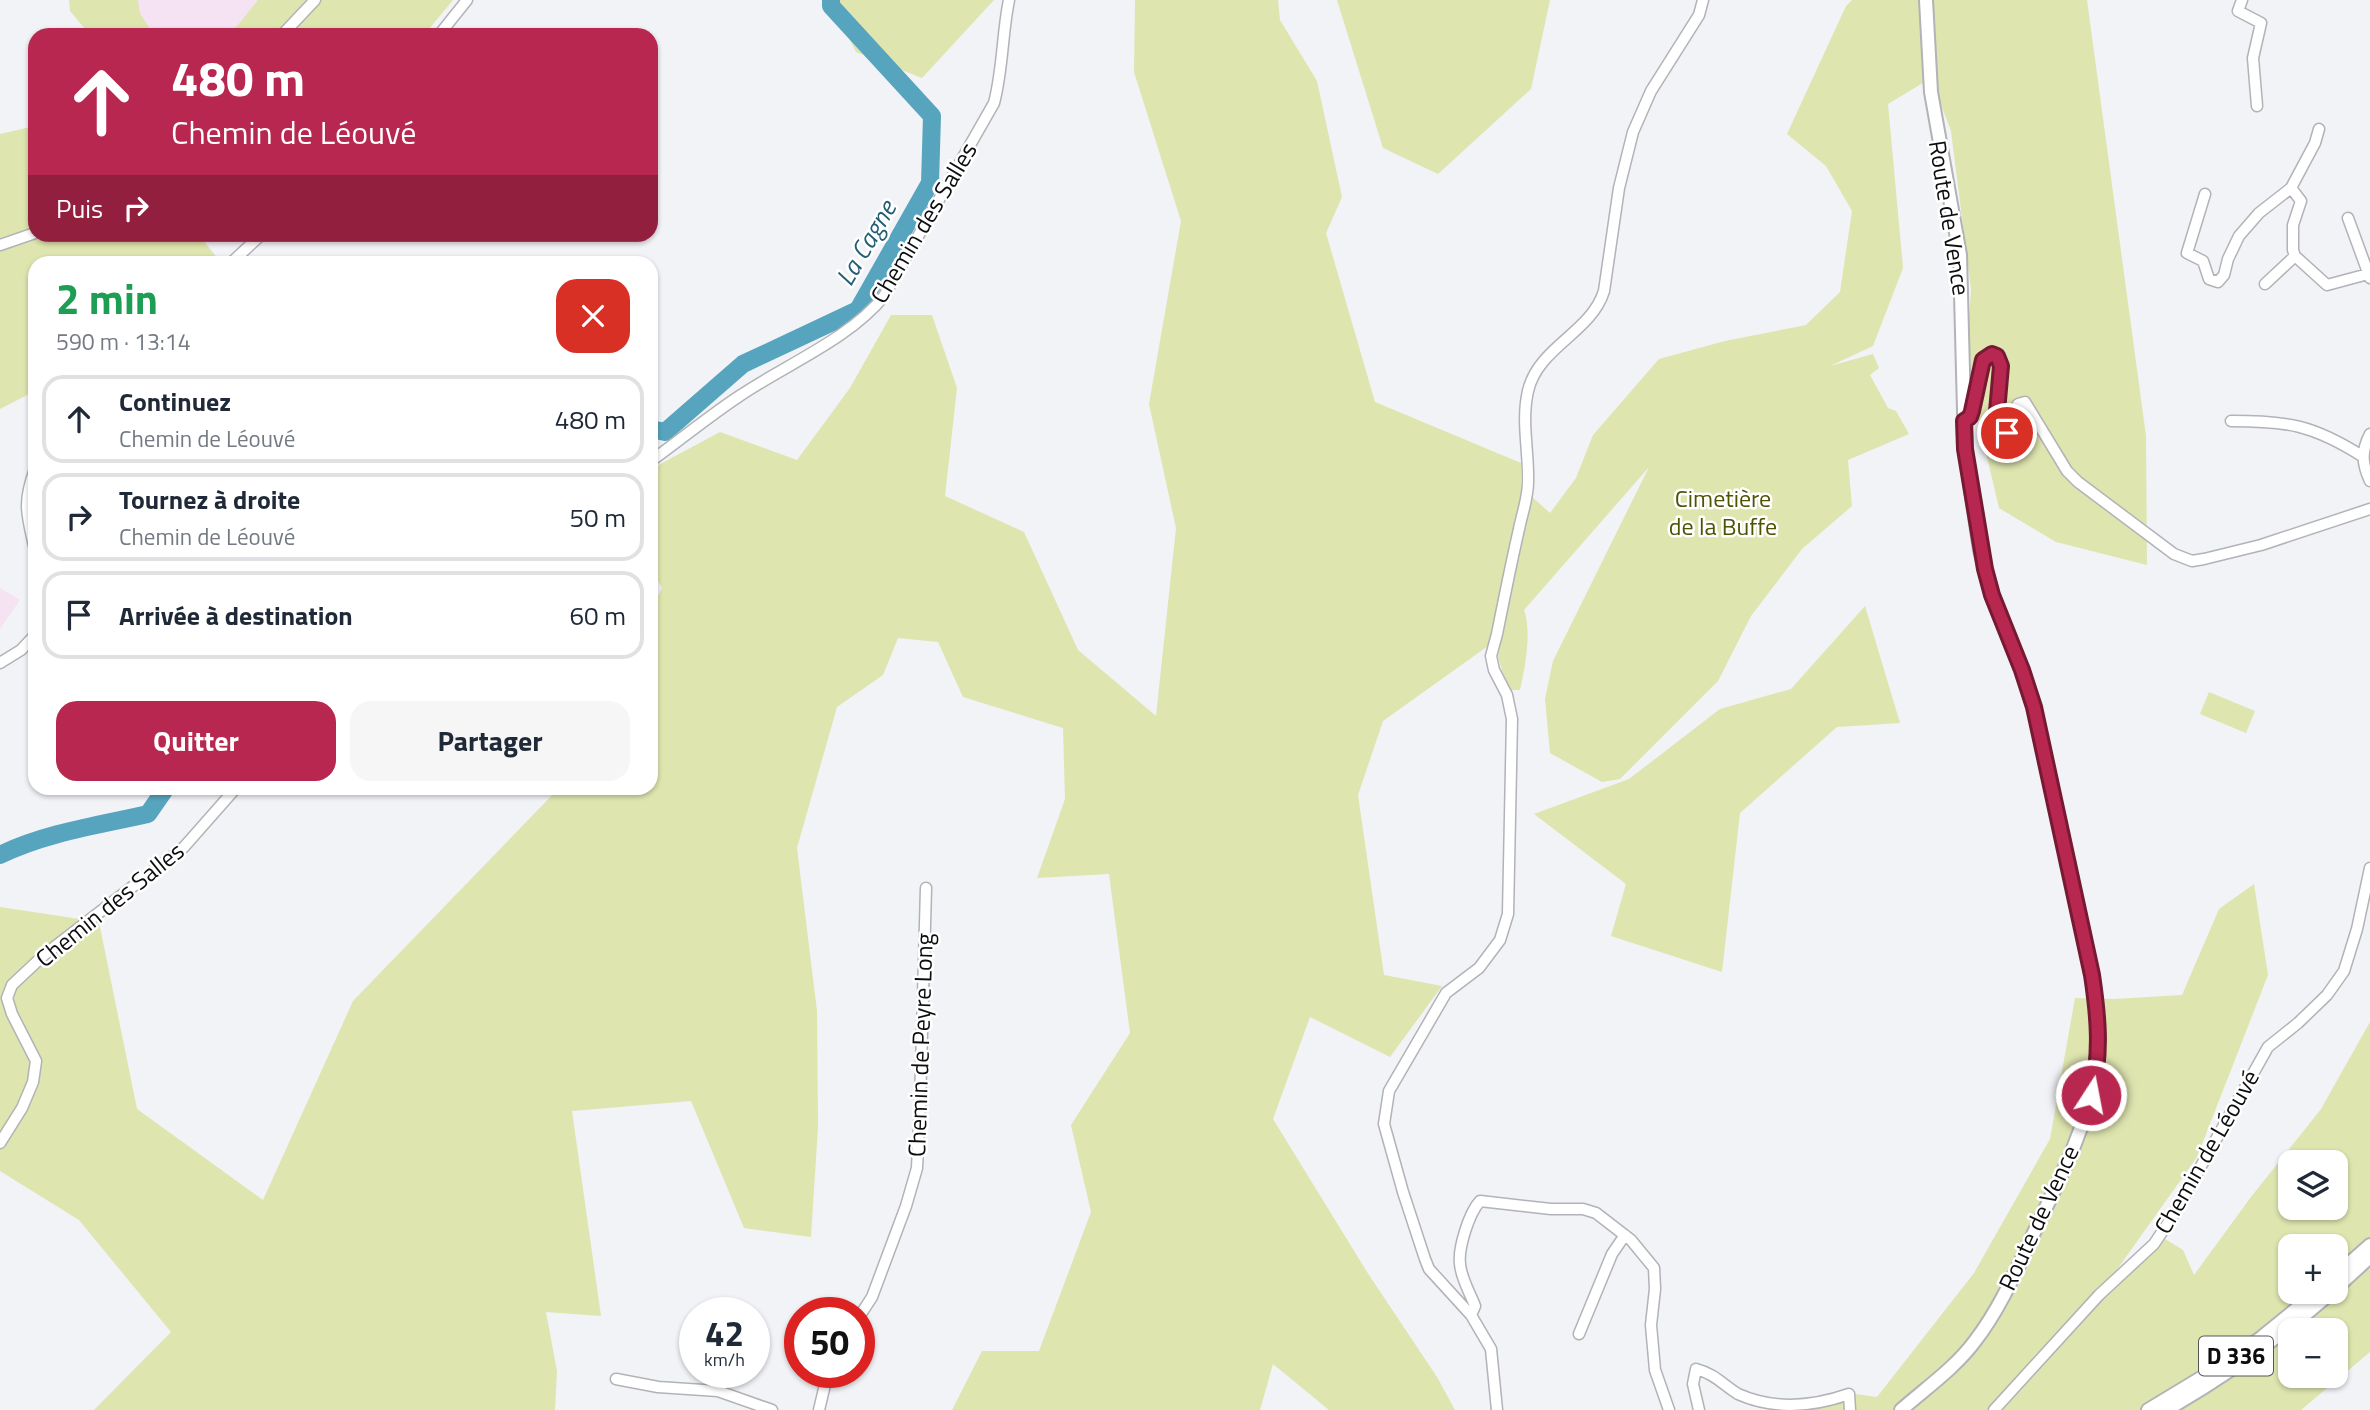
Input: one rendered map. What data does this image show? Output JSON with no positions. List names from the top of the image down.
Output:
{
  "streets": {
    "main road": ["Route de Vence", "D 336"],
    "street": ["Chemin des Salles", "Chemin de Peyre Long", "Chemin de Léouvé"]
  },
  "water": ["La Cagne"],
  "parks": ["Cimetière de la Buffe"],
  "page": {
    "turn": ["480 m", "Chemin de Léouvé"],
    "then": "Puis",
    "heading": ["2 min", "590 m · 13:14"],
    "list": [
      {
        "name": "Continuez",
        "note": "Chemin de Léouvé",
        "value": "480 m"
      },
      {
        "name": "Tournez à droite",
        "note": "Chemin de Léouvé",
        "value": "50 m"
      },
      {
        "name": "Arrivée à destination",
        "value": "60 m"
      }
    ],
    "buttons": ["Quitter", "Partager"],
    "map_buttons": ["+", "−"],
    "speed": "42 km/h",
    "limit": "50"
  }
}
